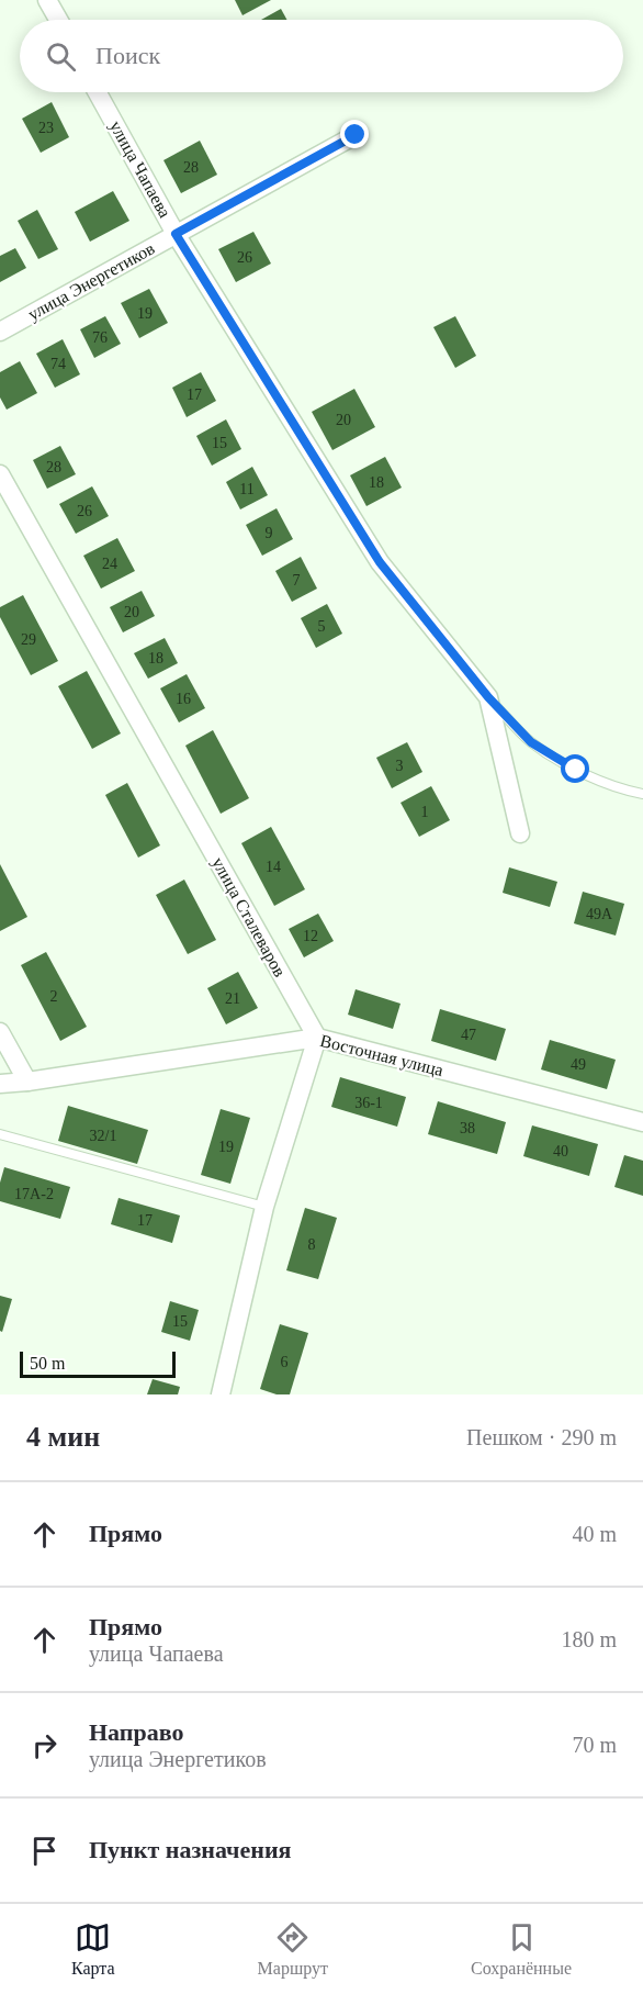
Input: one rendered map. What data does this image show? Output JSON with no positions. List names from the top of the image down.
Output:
{
  "streets": {
    "street": [
      "улица Чапаева",
      "улица Энергетиков",
      "улица Сталеваров",
      "Восточная улица"
    ]
  },
  "crossings": [
    ["улица Чапаева", "улица Энергетиков"],
    ["улица Сталеваров", "Восточная улица"]
  ],
  "house_numbers": [
    "23",
    "28",
    "26",
    "19",
    "76",
    "74",
    "17",
    "20",
    "15",
    "28",
    "18",
    "11",
    "26",
    "9",
    "24",
    "7",
    "20",
    "5",
    "29",
    "18",
    "16",
    "3",
    "1",
    "14",
    "49А",
    "12",
    "2",
    "21",
    "47",
    "49",
    "36-1",
    "38",
    "32/1",
    "19",
    "40",
    "17А-2",
    "17",
    "8",
    "15",
    "6"
  ],
  "scale_bar": "50 m",
  "page": {
    "search": "Поиск",
    "scale": "50 m",
    "heading": ["4 мин", "Пешком · 290 m"],
    "list": [
      ["Прямо", "40 m"],
      ["Прямо", "улица Чапаева", "180 m"],
      ["Направо", "улица Энергетиков", "70 m"],
      "Пункт назначения"
    ],
    "nav": ["Карта", "Маршрут", "Сохранённые"]
  }
}
